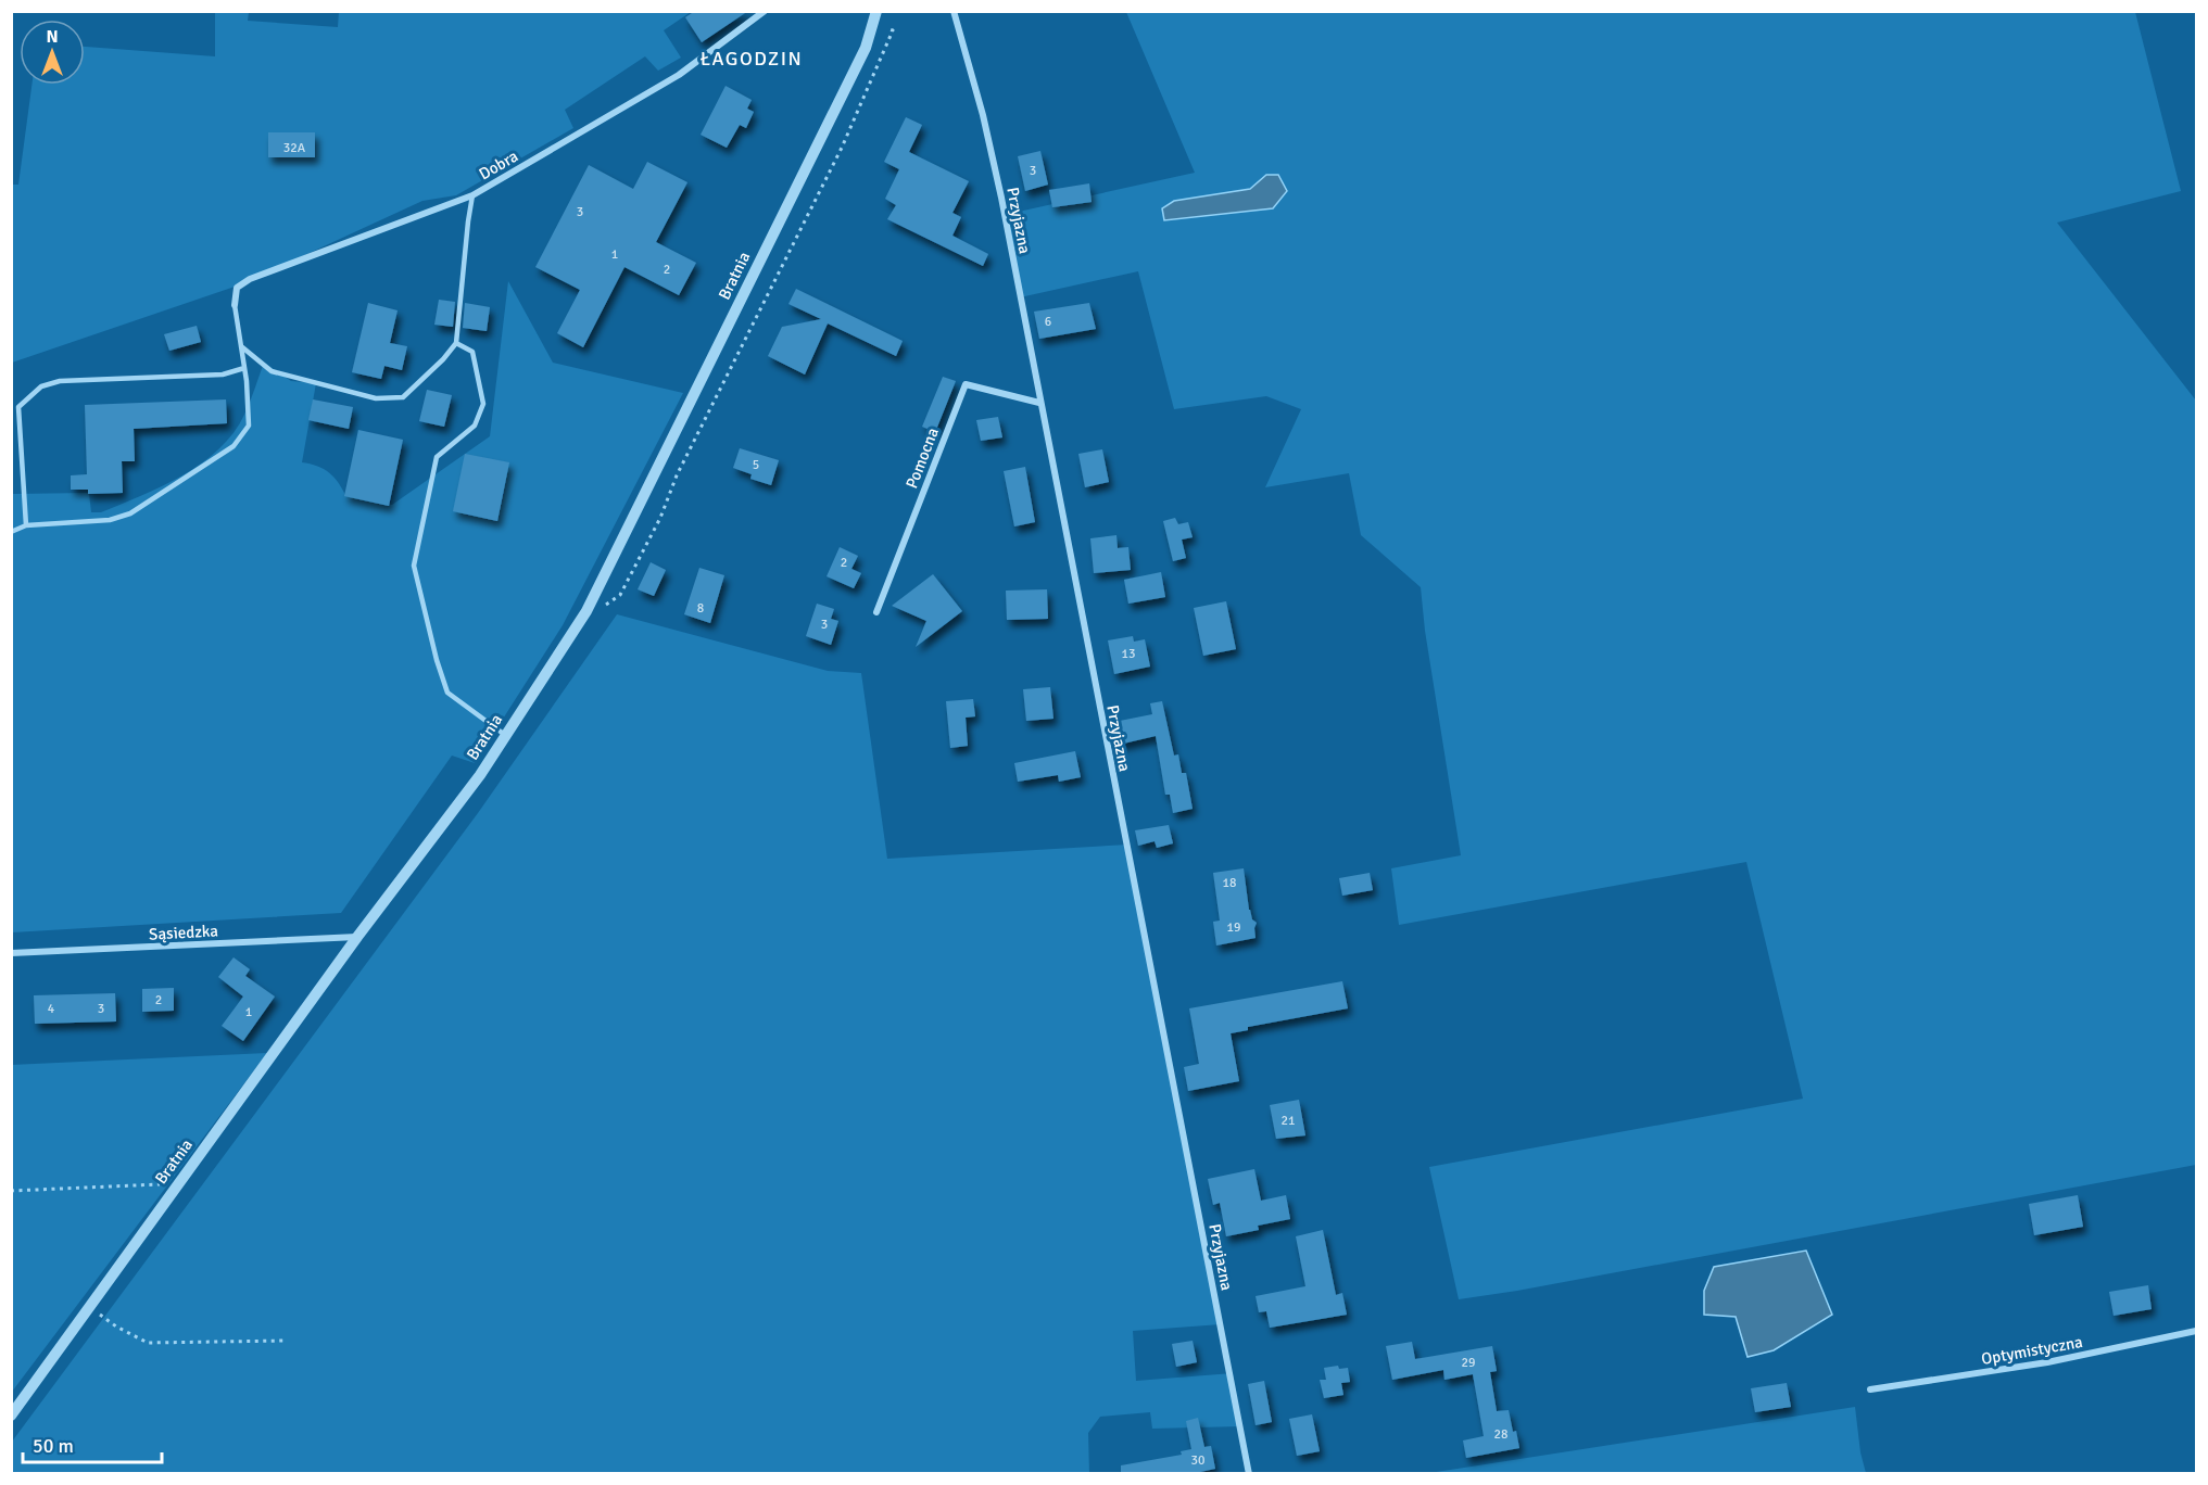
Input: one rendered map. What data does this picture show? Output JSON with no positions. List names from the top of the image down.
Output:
{
  "streets": {
    "street": [
      "Dobra",
      "Przyjazna",
      "Bratnia",
      "Pomocna",
      "Sąsiedzka",
      "Optymistyczna"
    ]
  },
  "crossings": [
    ["Przyjazna", "Pomocna"],
    ["Bratnia", "Sąsiedzka"]
  ],
  "districts": ["ŁAGODZIN"],
  "house_numbers": [
    "32A",
    "3",
    "3",
    "1",
    "2",
    "6",
    "5",
    "2",
    "8",
    "3",
    "13",
    "18",
    "19",
    "2",
    "4",
    "3",
    "1",
    "21",
    "29",
    "28",
    "30"
  ],
  "scale_bar": "50 m",
  "north": "top"
}
